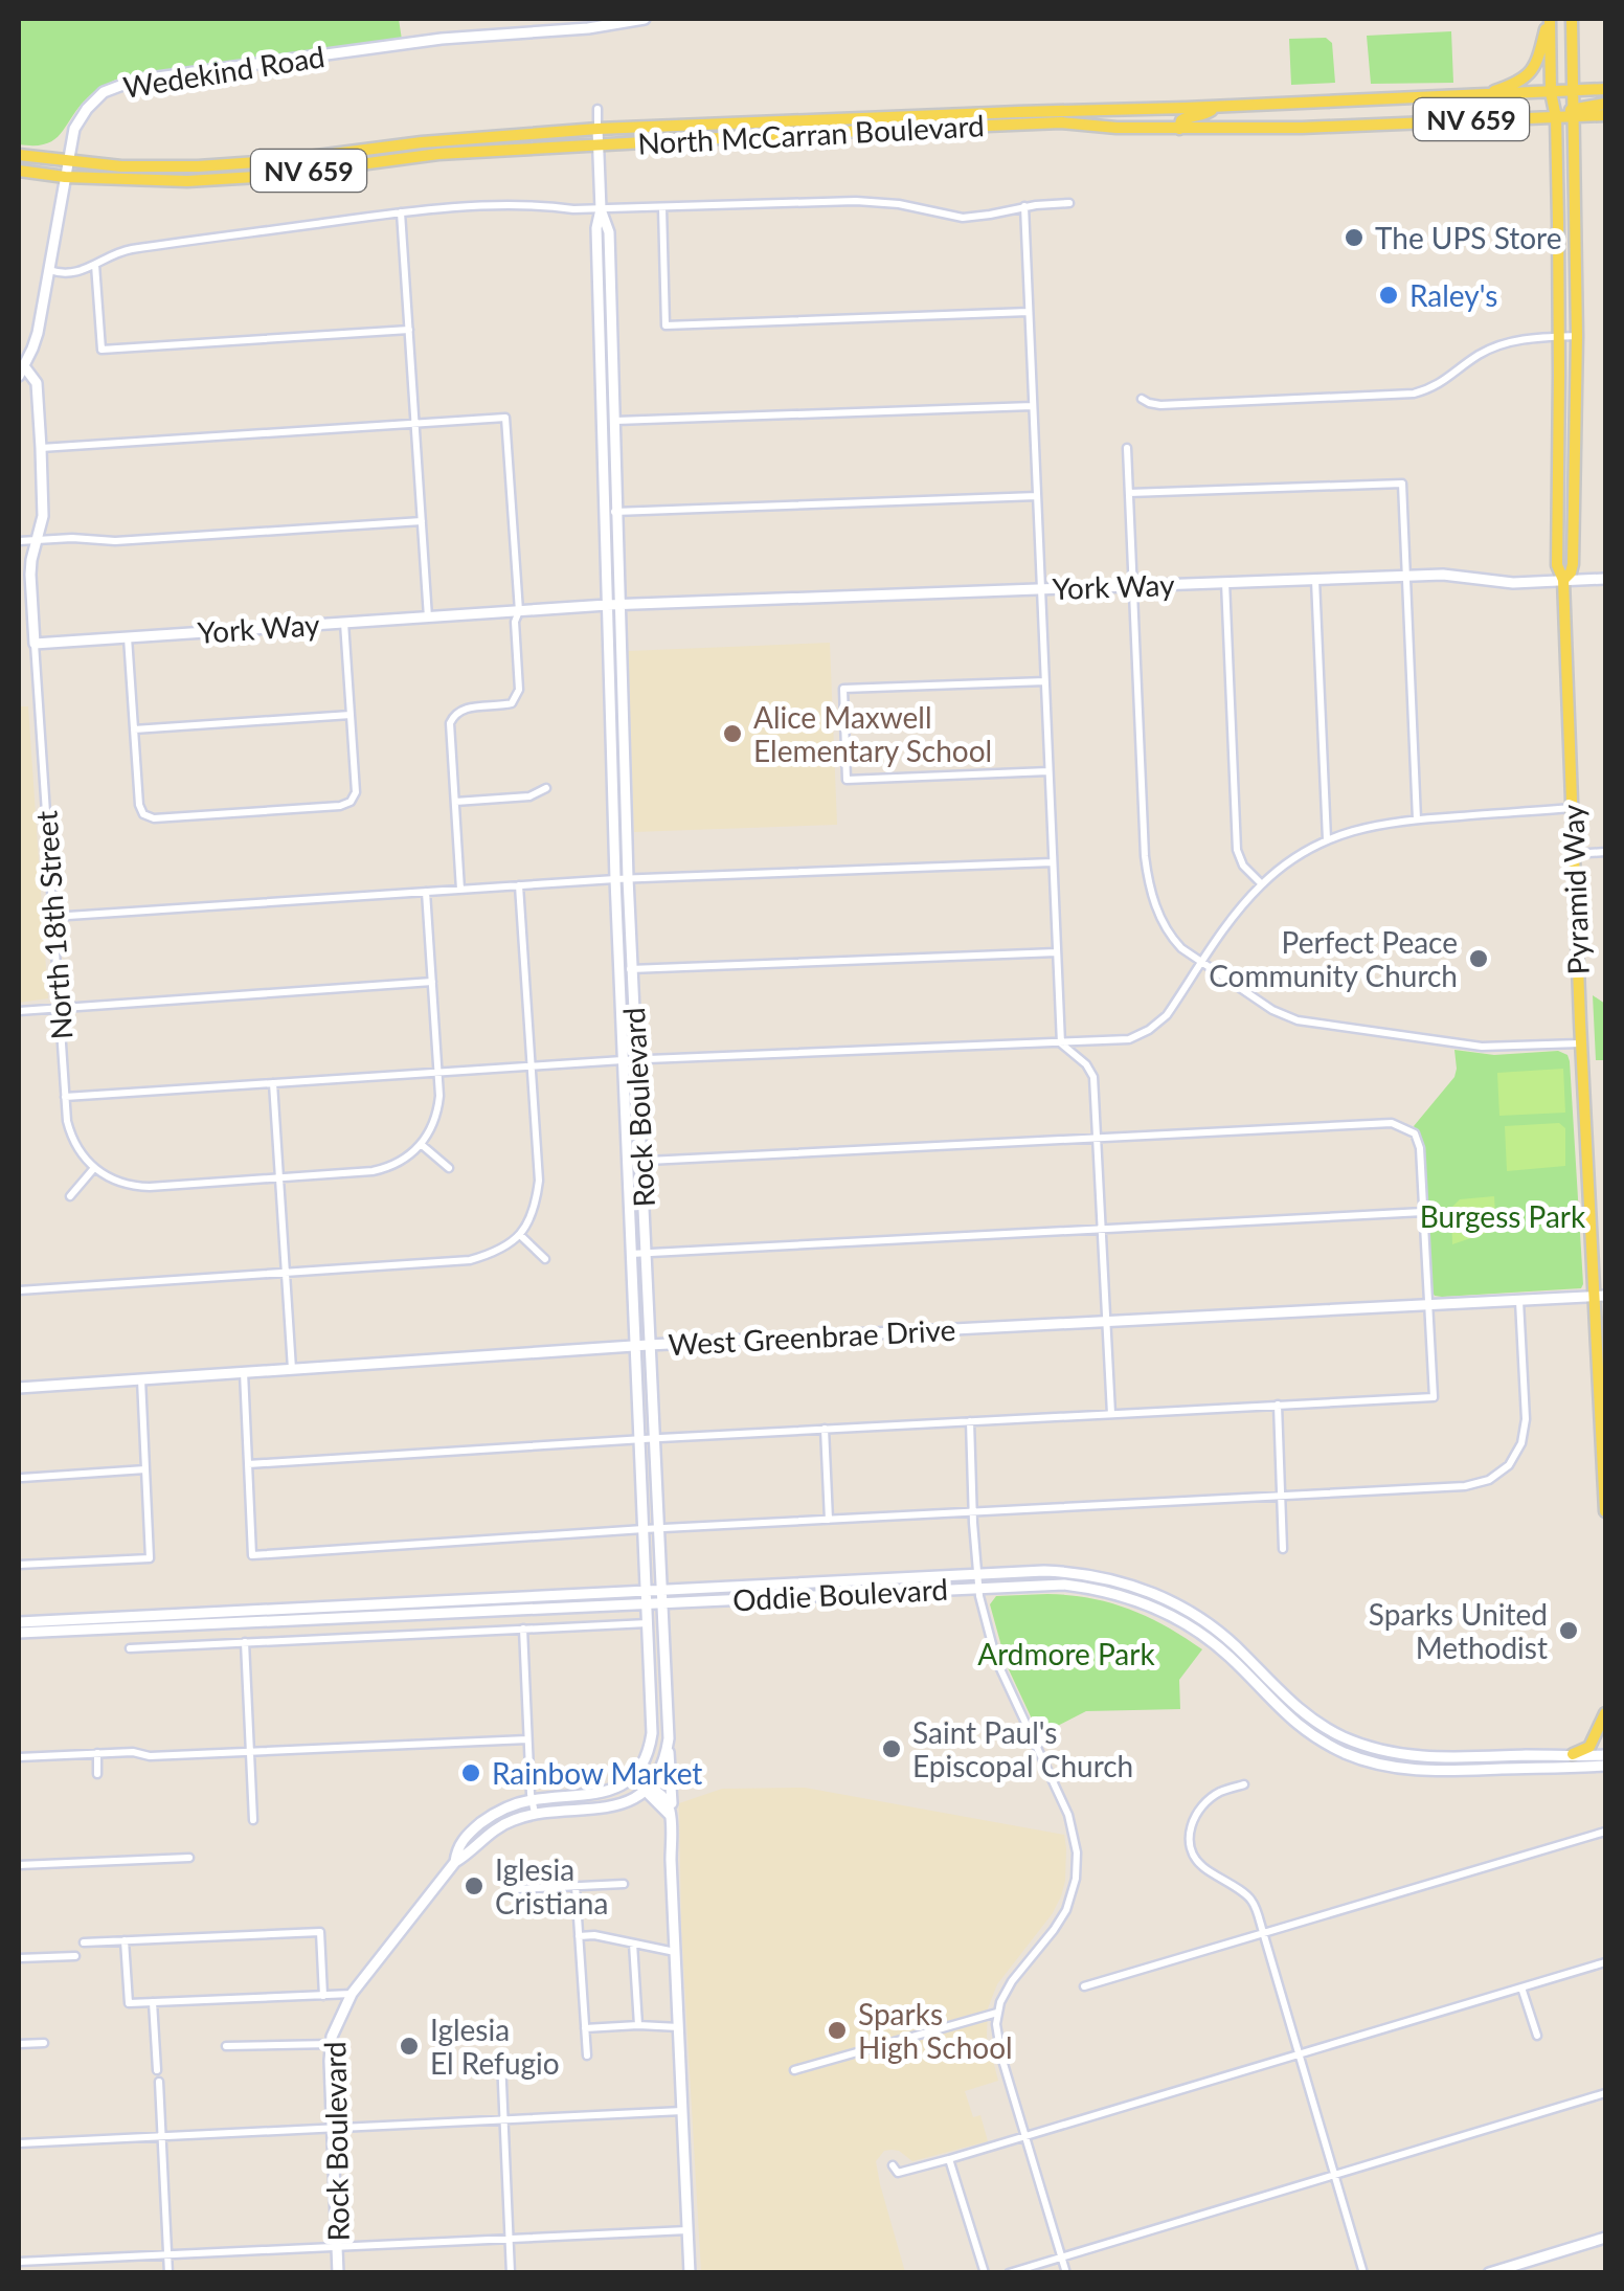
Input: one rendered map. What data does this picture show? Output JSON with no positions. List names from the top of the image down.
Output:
{
  "streets": {
    "main road": [
      "Wedekind Road",
      "NV 659",
      "North McCarran Boulevard",
      "York Way",
      "Pyramid Way",
      "North 18th Street",
      "Rock Boulevard",
      "West Greenbrae Drive",
      "Oddie Boulevard"
    ]
  },
  "crossings": [
    ["Wedekind Road", "North McCarran Boulevard"],
    ["Wedekind Road", "North 18th Street"],
    ["North McCarran Boulevard", "Pyramid Way"],
    ["North McCarran Boulevard", "Rock Boulevard"],
    ["York Way", "Pyramid Way"],
    ["York Way", "North 18th Street"],
    ["York Way", "Rock Boulevard"],
    ["Pyramid Way", "West Greenbrae Drive"],
    ["Rock Boulevard", "West Greenbrae Drive"],
    ["Rock Boulevard", "Oddie Boulevard"]
  ],
  "parks": ["Burgess Park", "Ardmore Park"],
  "places": [
    "The UPS Store",
    "Raley's",
    "Alice Maxwell Elementary School",
    "Perfect Peace Community Church",
    "Sparks United Methodist",
    "Saint Paul's Episcopal Church",
    "Rainbow Market",
    "Iglesia Cristiana",
    "Sparks High School",
    "Iglesia El Refugio"
  ]
}
